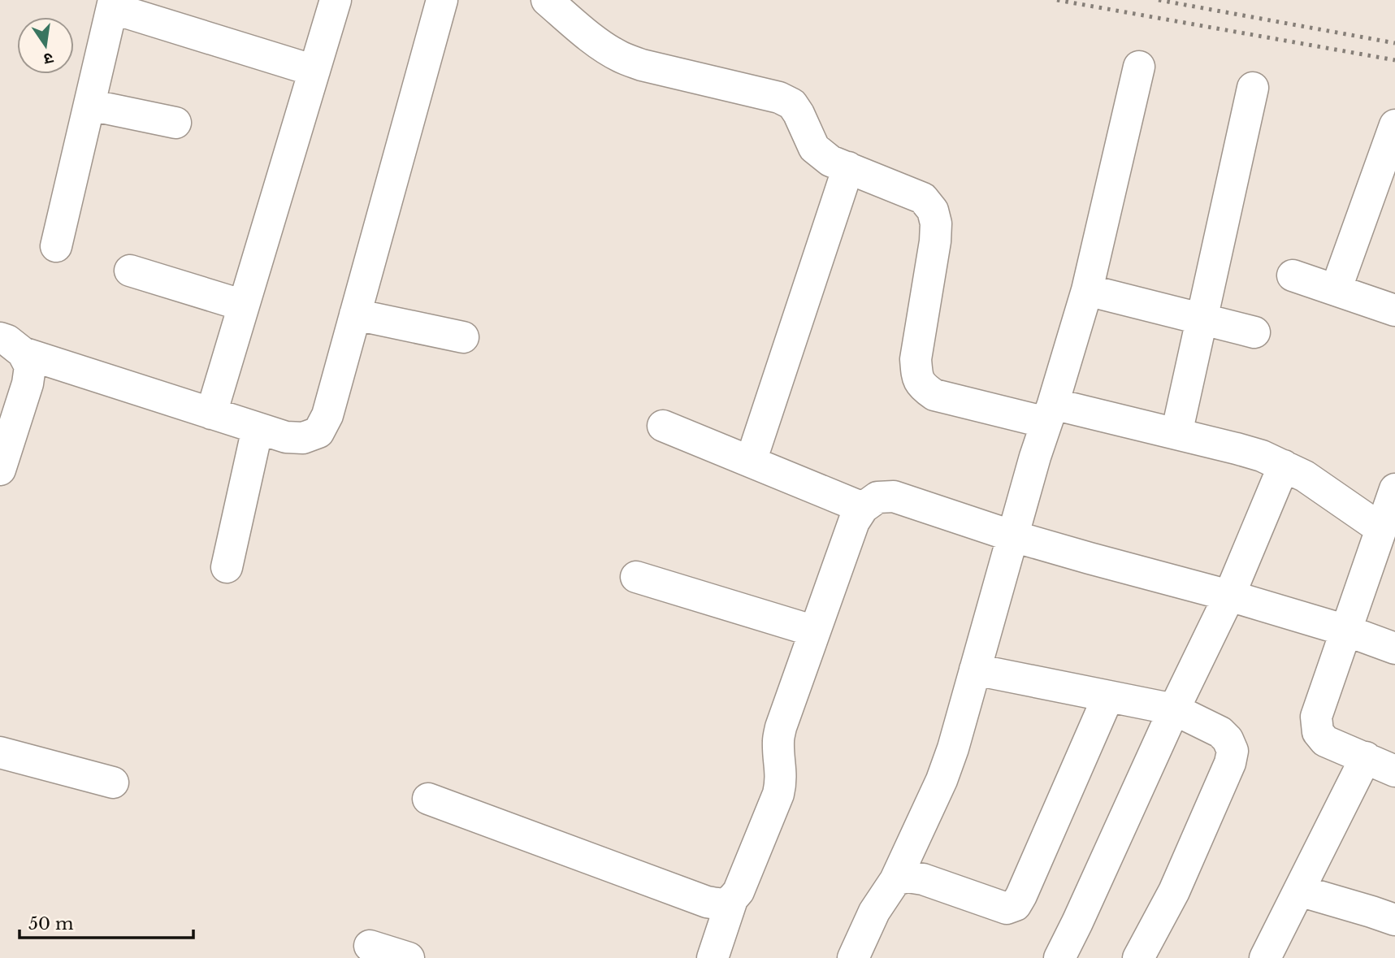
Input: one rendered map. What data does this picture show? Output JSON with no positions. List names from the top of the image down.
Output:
{
  "scale_bar": "50 m",
  "north": "bottom"
}
